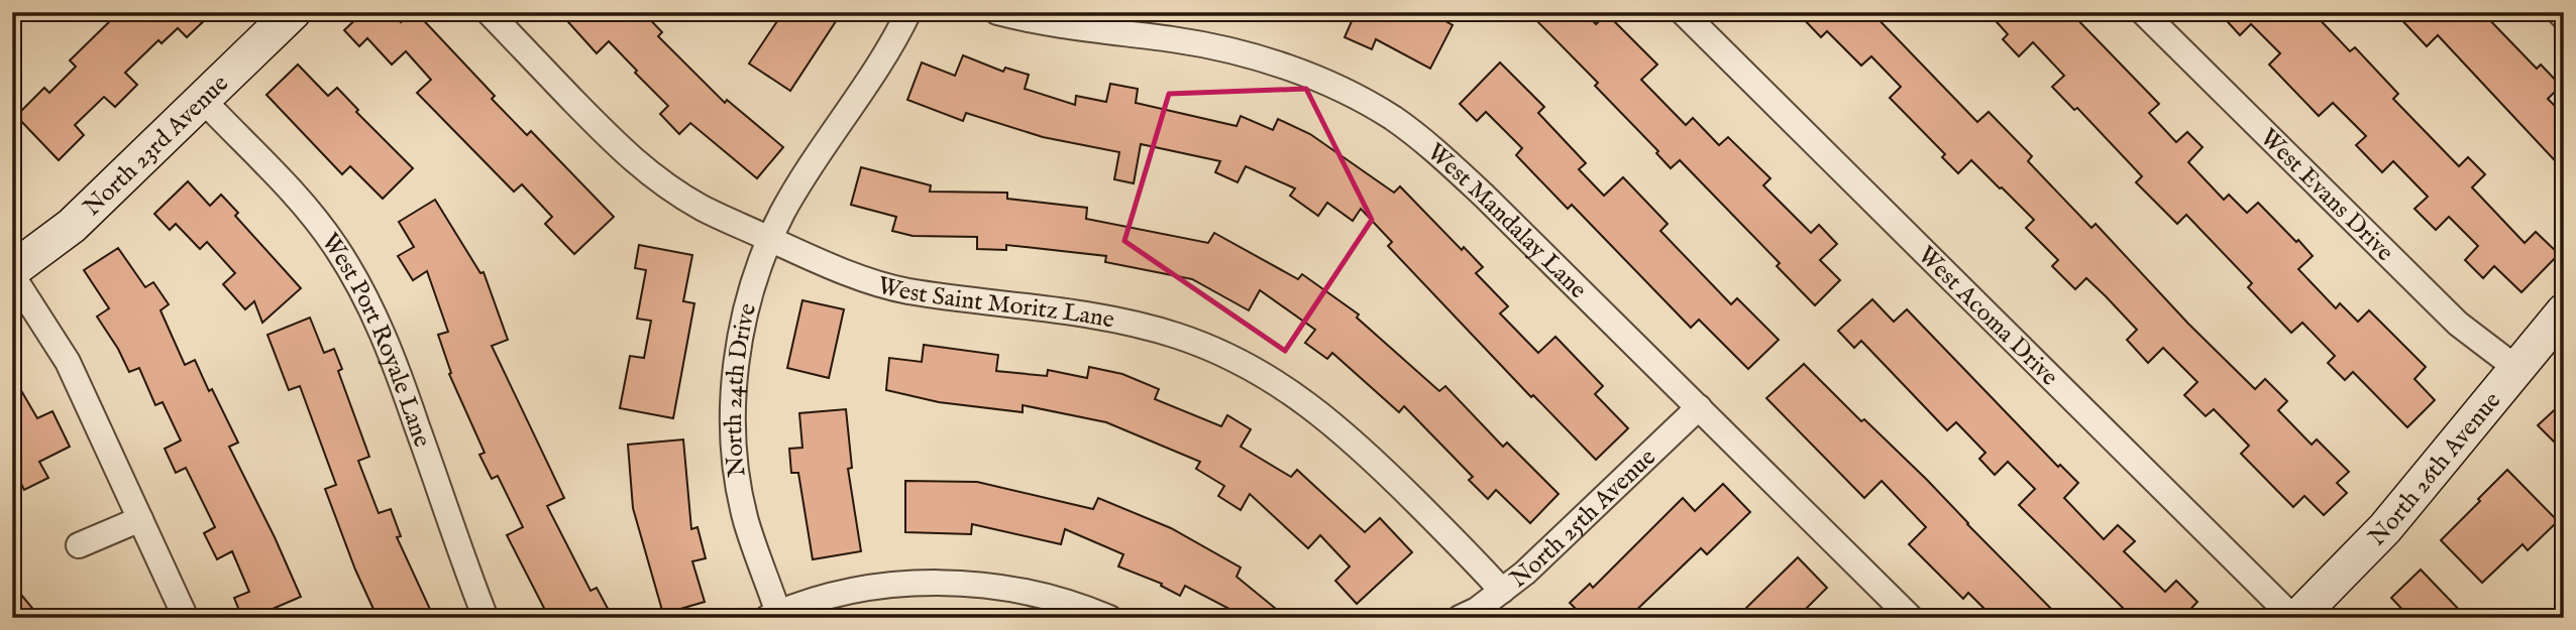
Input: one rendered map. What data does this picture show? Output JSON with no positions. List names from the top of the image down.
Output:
{
  "streets": {
    "street": [
      "North 23rd Avenue",
      "West Evans Drive",
      "West Mandalay Lane",
      "West Saint Moritz Lane",
      "West Acoma Drive",
      "West Port Royale Lane",
      "North 24th Drive",
      "North 26th Avenue",
      "North 25th Avenue"
    ]
  },
  "crossings": [
    ["North 23rd Avenue", "West Port Royale Lane"],
    ["West Evans Drive", "North 26th Avenue"],
    ["West Mandalay Lane", "North 25th Avenue"],
    ["West Saint Moritz Lane", "North 24th Drive"],
    ["West Saint Moritz Lane", "North 25th Avenue"],
    ["West Acoma Drive", "North 26th Avenue"]
  ]
}
